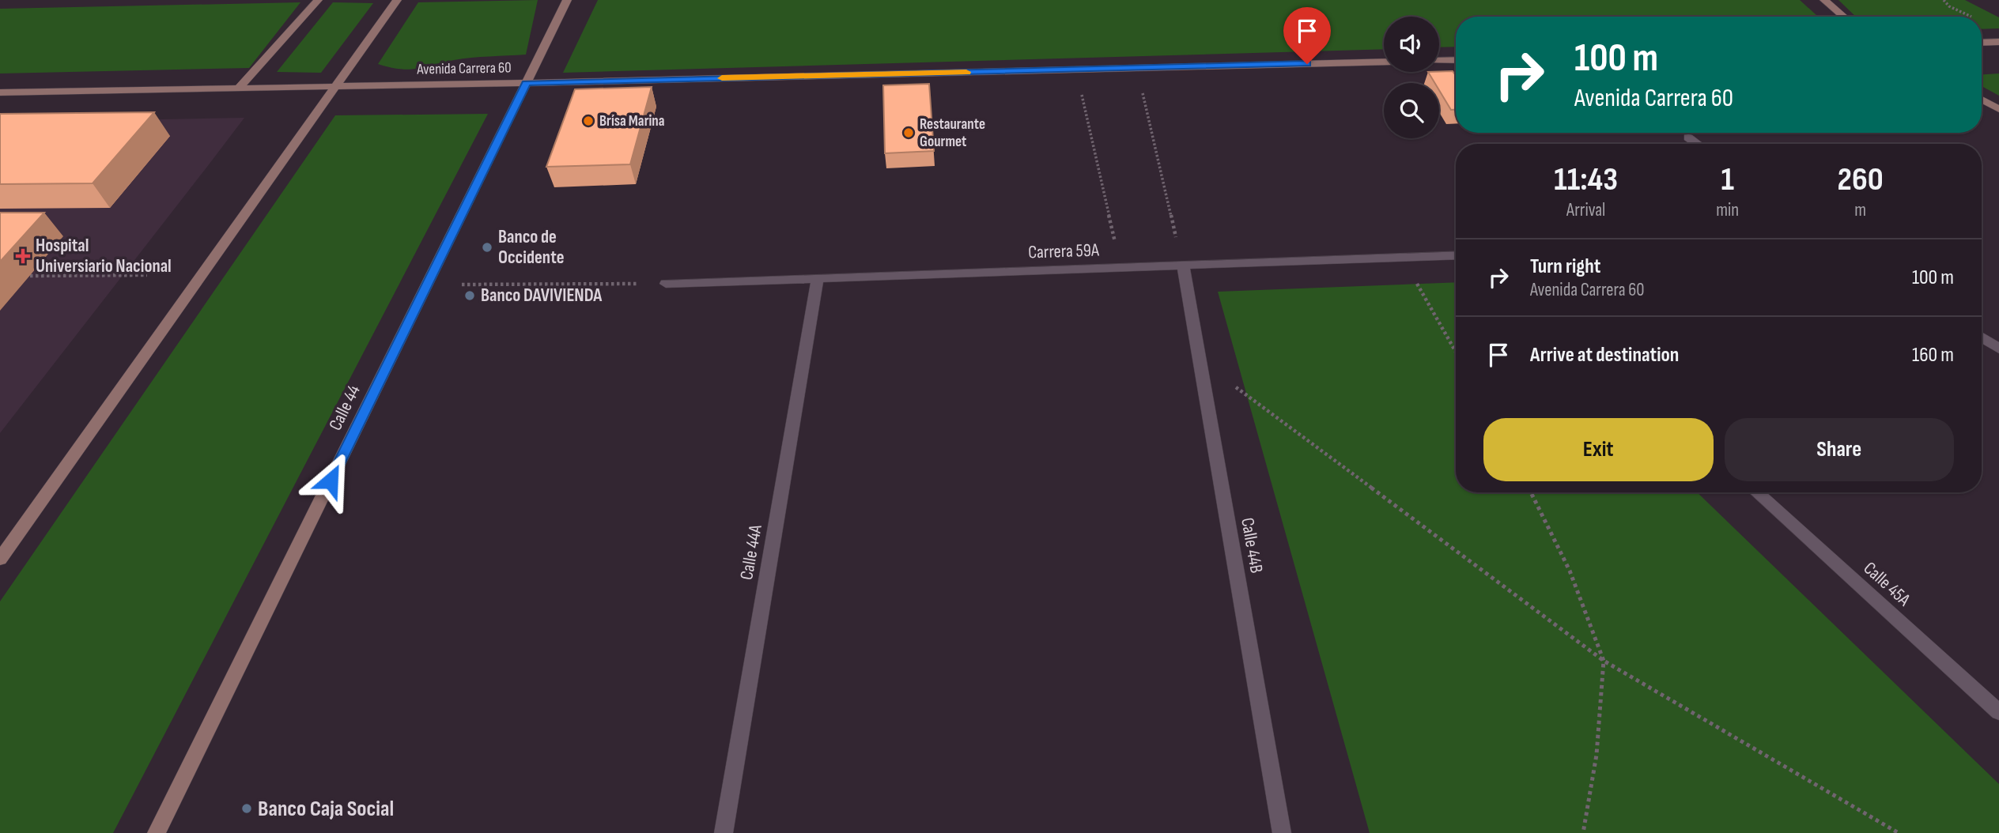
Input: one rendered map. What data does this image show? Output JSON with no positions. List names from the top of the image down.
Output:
{
  "streets": {
    "main road": ["Avenida Carrera 60", "Calle 44"],
    "street": [
      "Carrera 59A",
      "Calle 44B",
      "Calle 44A",
      "Calle 45A"
    ]
  },
  "crossings": [
    ["Avenida Carrera 60", "Calle 44"],
    ["Carrera 59A", "Calle 44B"],
    ["Carrera 59A", "Calle 44A"]
  ],
  "places": {
    "other": [
      "Brísa Marina",
      "Restaurante Gourmet",
      "Banco de Occidente",
      "Banco DAVIVIENDA",
      "Banco Caja Social"
    ],
    "health": ["Hospital Universiario Nacional"]
  },
  "page": {
    "turn": ["100 m", "Avenida Carrera 60"],
    "eta": [
      "11:43",
      "Arrival",
      "1",
      "min",
      "260",
      "m"
    ],
    "list": [
      {
        "name": "Turn right",
        "note": "Avenida Carrera 60",
        "value": "100 m"
      },
      {
        "name": "Arrive at destination",
        "value": "160 m"
      }
    ],
    "buttons": ["Exit", "Share"]
  }
}
